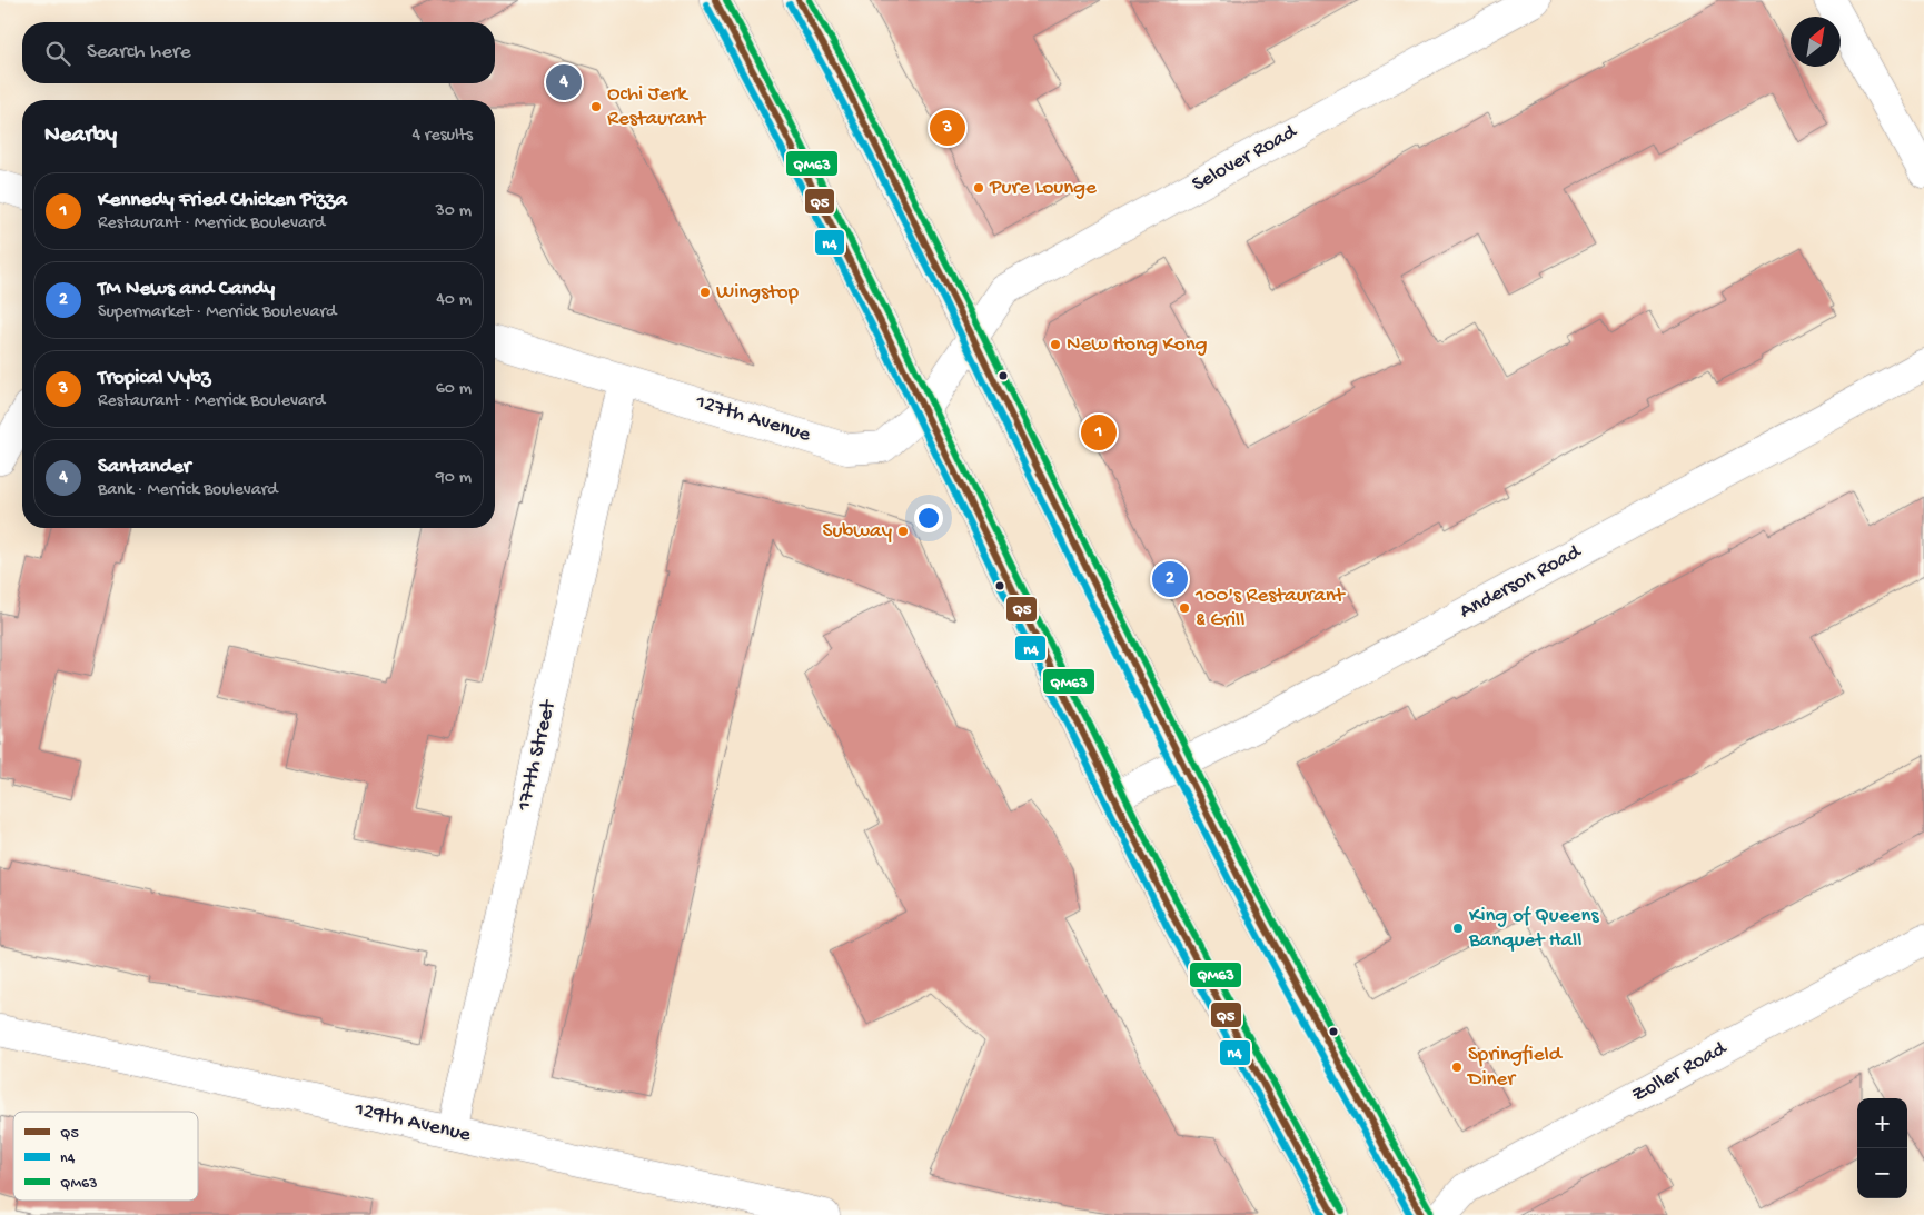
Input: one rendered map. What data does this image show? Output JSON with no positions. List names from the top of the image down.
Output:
{
  "streets": {
    "street": [
      "Selover Road",
      "127th Avenue",
      "Anderson Road",
      "177th Street",
      "Zoller Road",
      "129th Avenue"
    ]
  },
  "crossings": [
    ["Selover Road", "127th Avenue"],
    ["127th Avenue", "177th Street"],
    ["177th Street", "129th Avenue"]
  ],
  "places": [
    "Ochi Jerk Restaurant",
    "Pure Lounge",
    "Wingstop",
    "New Hong Kong",
    "Subway",
    "100's Restaurant & Grill",
    "King of Queens Banquet Hall",
    "Springfield Diner"
  ],
  "lines": ["transit line Q5", "transit line QM63", "transit line n4"],
  "legend": ["Q5", "n4", "QM63"],
  "north": "top right",
  "page": {
    "search": "Search here",
    "pins": [
      "4",
      "3",
      "1",
      "2"
    ],
    "heading": ["Nearby", "4 results"],
    "list": [
      {
        "mark": "1",
        "name": "Kennedy Fried Chicken Pizza",
        "note": "Restaurant · Merrick Boulevard",
        "value": "30 m"
      },
      {
        "mark": "2",
        "name": "TM News and Candy",
        "note": "Supermarket · Merrick Boulevard",
        "value": "40 m"
      },
      {
        "mark": "3",
        "name": "Tropical Vybz",
        "note": "Restaurant · Merrick Boulevard",
        "value": "60 m"
      },
      {
        "mark": "4",
        "name": "Santander",
        "note": "Bank · Merrick Boulevard",
        "value": "90 m"
      }
    ],
    "map_buttons": ["+", "−"]
  }
}
